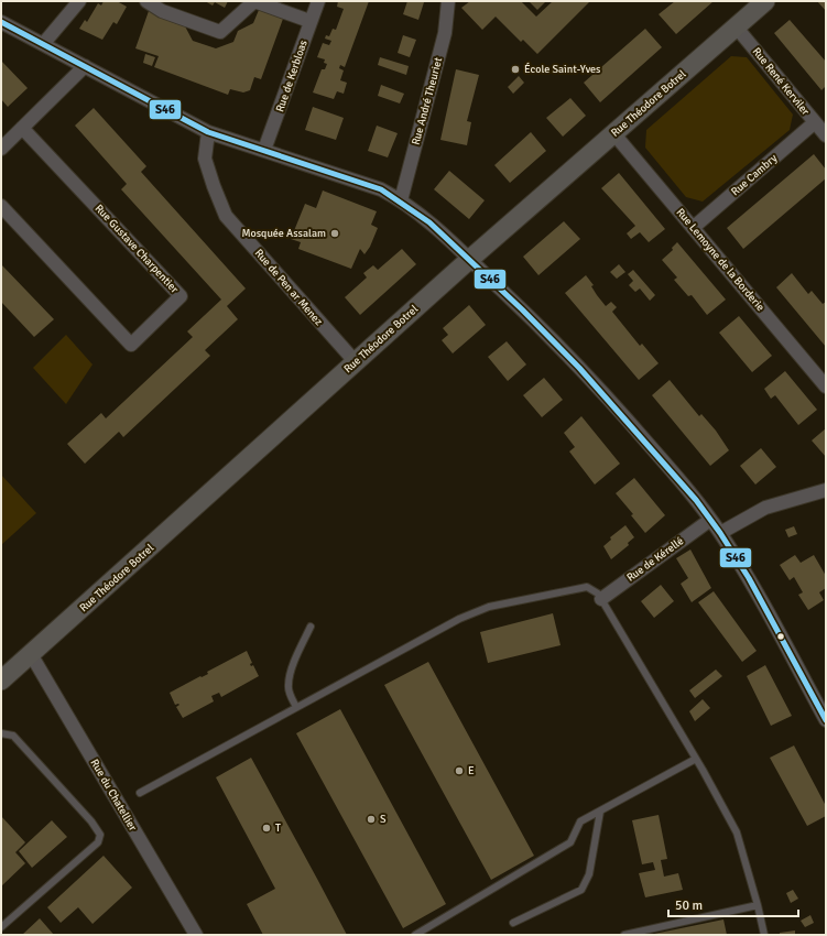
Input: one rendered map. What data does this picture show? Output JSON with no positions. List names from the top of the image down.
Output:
{
  "streets": {
    "street": [
      "Rue de Kerbloas",
      "Rue René Kerviler",
      "Rue André Theuriet",
      "Rue Théodore Botrel",
      "Rue Cambry",
      "Rue Gustave Charpentier",
      "Rue Lemoyne de la Borderie",
      "Rue de Pen ar Menez",
      "Rue de Kérellé",
      "Rue du Chatellier"
    ]
  },
  "crossings": [
    ["Rue René Kerviler", "Rue Théodore Botrel"],
    ["Rue René Kerviler", "Rue Cambry"],
    ["Rue Théodore Botrel", "Rue Lemoyne de la Borderie"],
    ["Rue Théodore Botrel", "Rue de Pen ar Menez"],
    ["Rue Théodore Botrel", "Rue du Chatellier"],
    ["Rue Cambry", "Rue Lemoyne de la Borderie"]
  ],
  "places": [
    "École Saint-Yves",
    "Mosquée Assalam",
    "E",
    "S",
    "T"
  ],
  "lines": ["transit line S46"],
  "scale_bar": "50 m"
}
